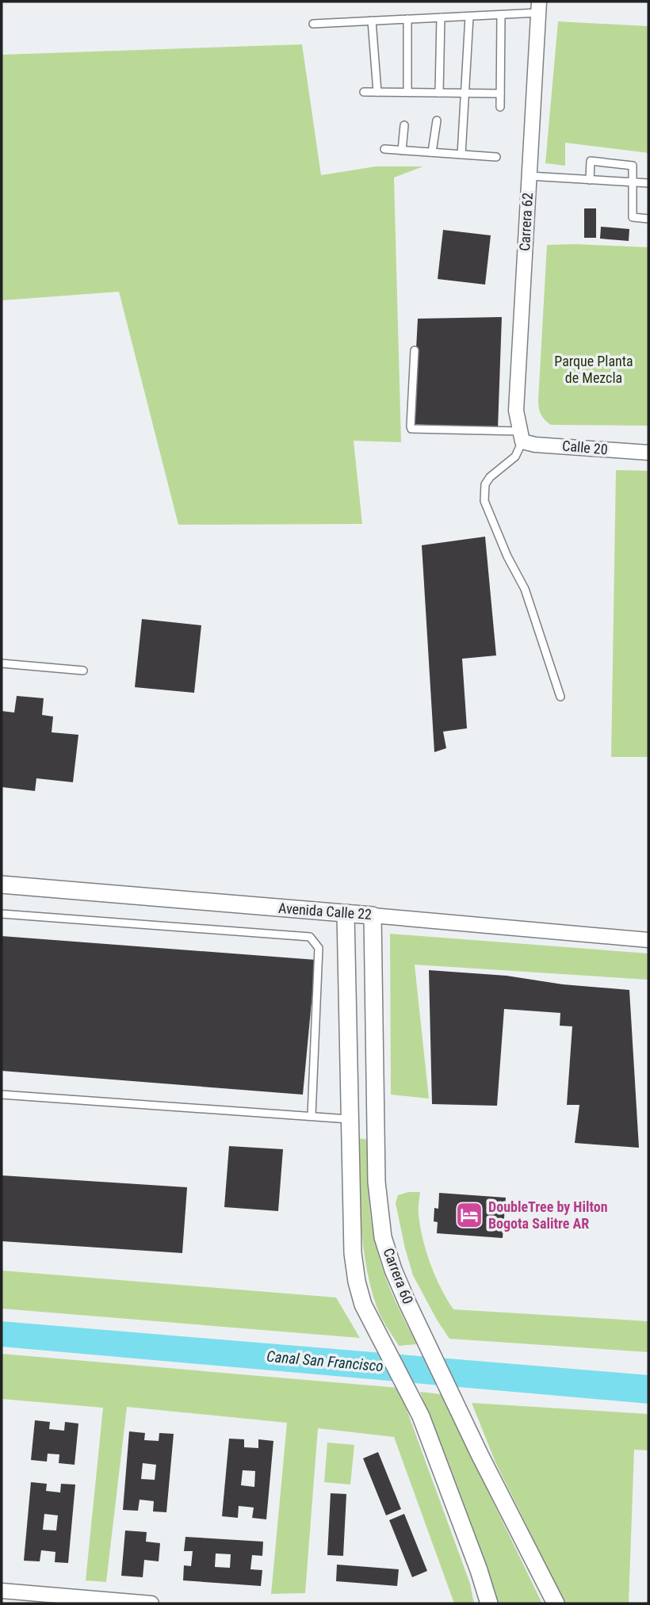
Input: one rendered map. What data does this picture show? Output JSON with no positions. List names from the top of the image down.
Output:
{
  "streets": {
    "street": [
      "Carrera 62",
      "Calle 20",
      "Avenida Calle 22",
      "Carrera 60"
    ]
  },
  "crossings": [
    ["Carrera 62", "Calle 20"],
    ["Avenida Calle 22", "Carrera 60"]
  ],
  "water": ["Canal San Francisco"],
  "parks": ["Parque Planta de Mezcla"],
  "places": {
    "hotel": ["DoubleTree by Hilton Bogota Salitre AR"]
  }
}
